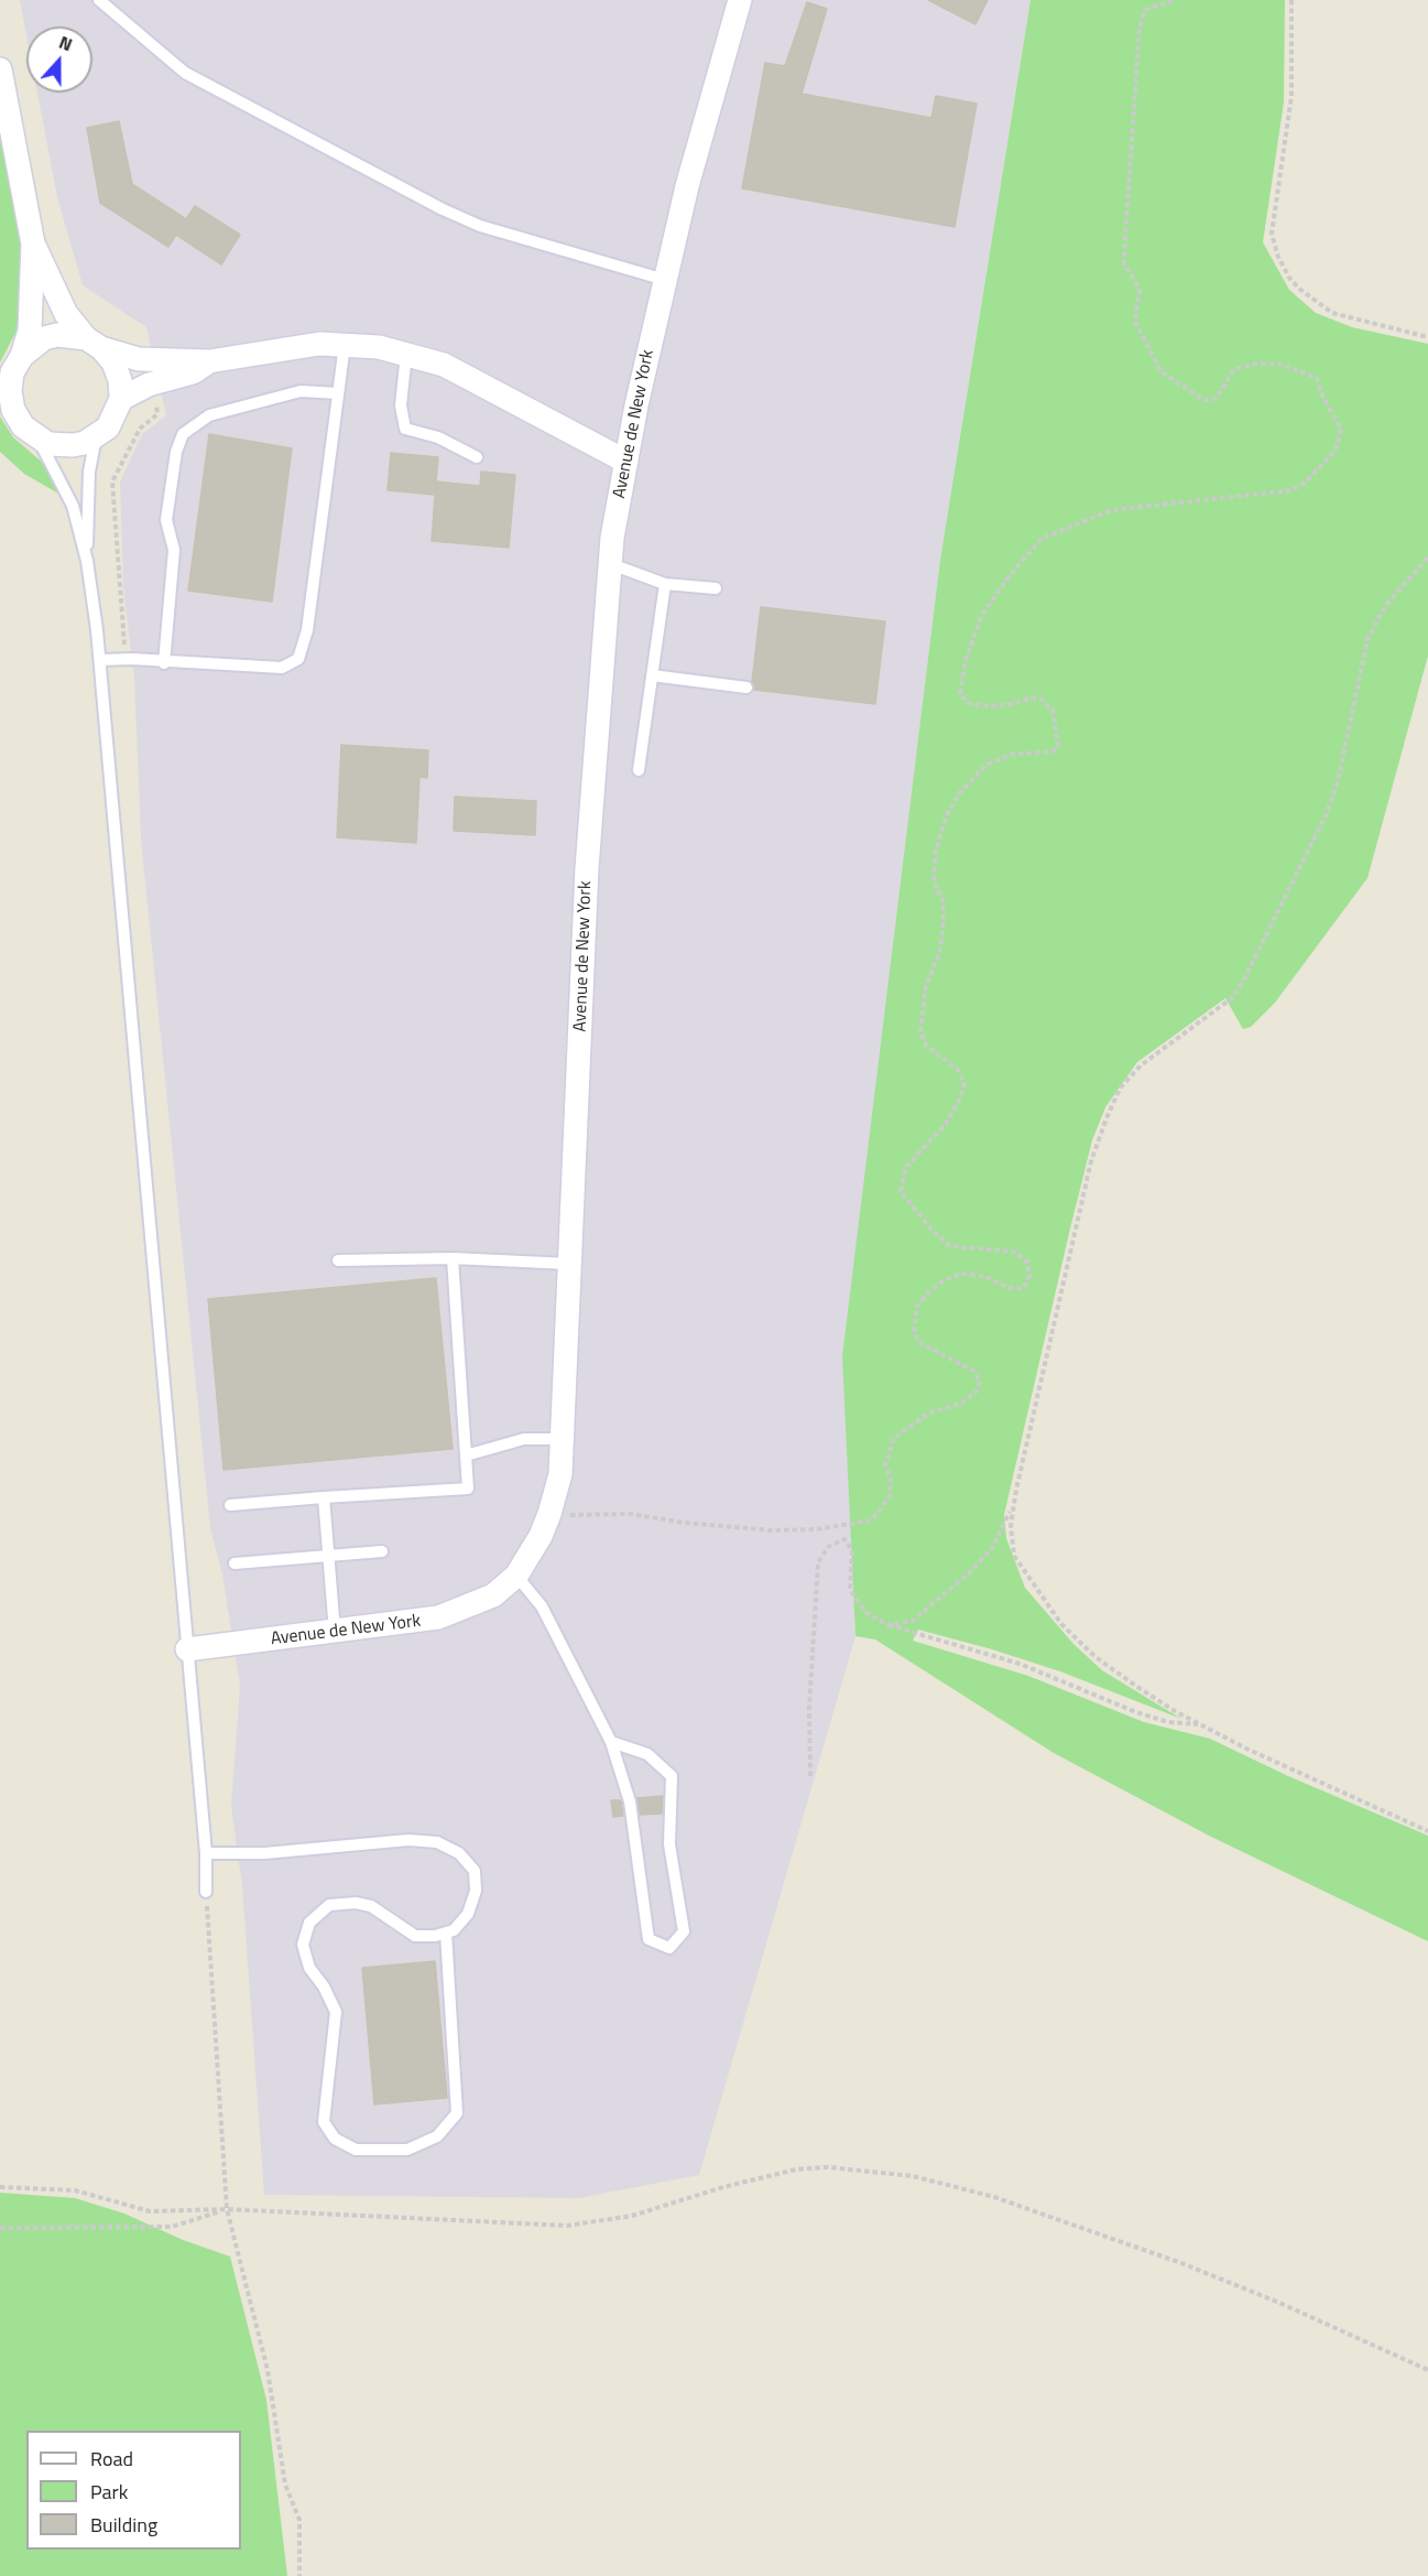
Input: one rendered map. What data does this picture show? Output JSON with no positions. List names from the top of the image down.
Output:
{
  "streets": {
    "street": ["Avenue de New York"]
  },
  "legend": ["Road", "Park", "Building"],
  "north": "top"
}
